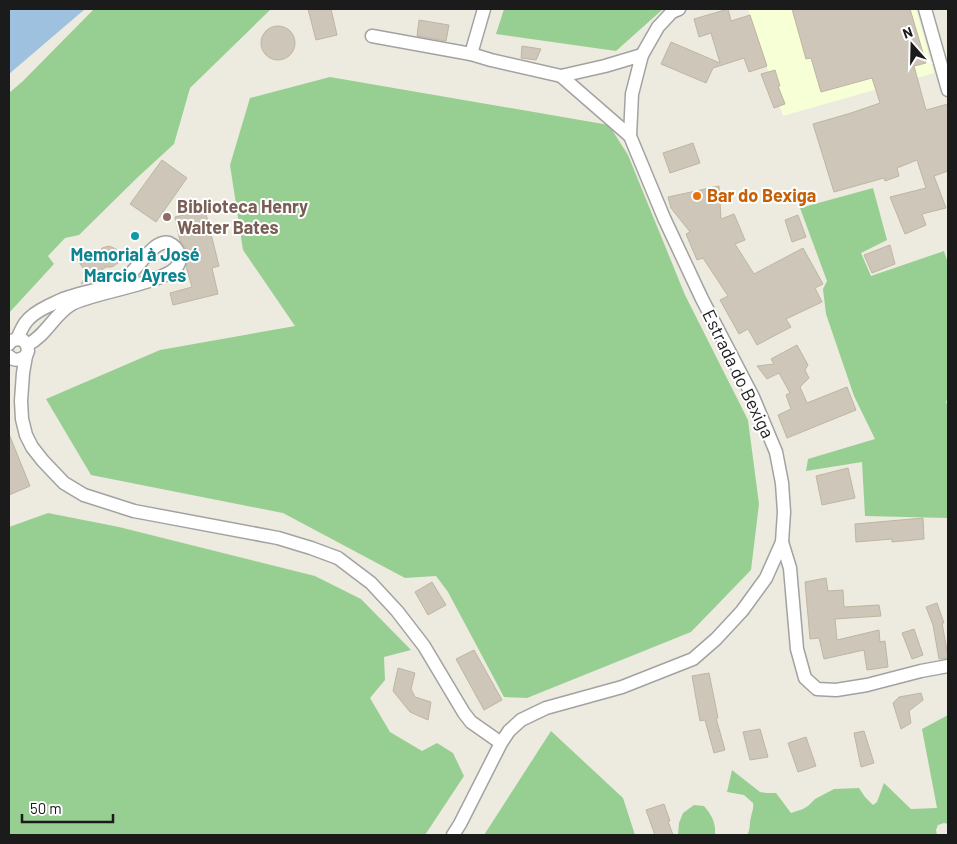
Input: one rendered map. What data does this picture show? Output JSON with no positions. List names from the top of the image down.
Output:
{
  "streets": {
    "street": ["Estrada do Bexiga"]
  },
  "places": ["Bar do Bexiga", "Biblioteca Henry Walter Bates", "Memorial à José Marcio Ayres"],
  "scale_bar": "50 m",
  "north": "top"
}
